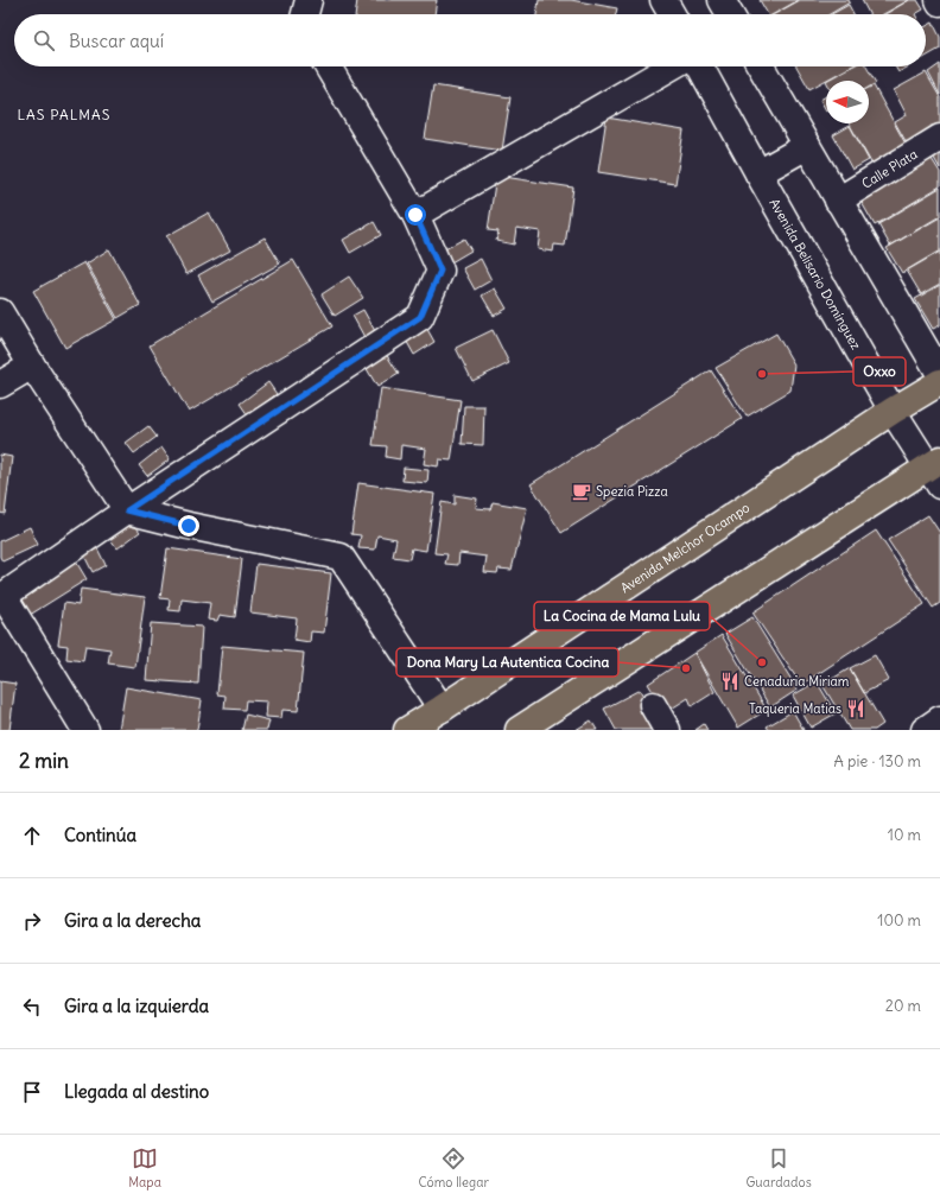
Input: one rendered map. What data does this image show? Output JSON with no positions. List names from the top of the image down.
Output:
{
  "streets": {
    "main road": ["Avenida Melchor Ocampo"],
    "street": ["Calle Plata", "Avenida Belisario Domínguez"]
  },
  "crossings": [
    ["Avenida Belisario Domínguez", "Avenida Melchor Ocampo"]
  ],
  "districts": ["LAS PALMAS"],
  "places": {
    "other": ["Oxxo", "La Cocina de Mama Lulu", "Dona Mary La Autentica Cocina"],
    "cafe": ["Spezia Pizza"],
    "restaurant": ["Cenaduria Miriam", "Taqueria Matias"]
  },
  "north": "left",
  "page": {
    "search": "Buscar aquí",
    "heading": ["2 min", "A pie · 130 m"],
    "list": [
      ["Continúa", "10 m"],
      ["Gira a la derecha", "100 m"],
      ["Gira a la izquierda", "20 m"],
      "Llegada al destino"
    ],
    "nav": ["Mapa", "Cómo llegar", "Guardados"]
  }
}
